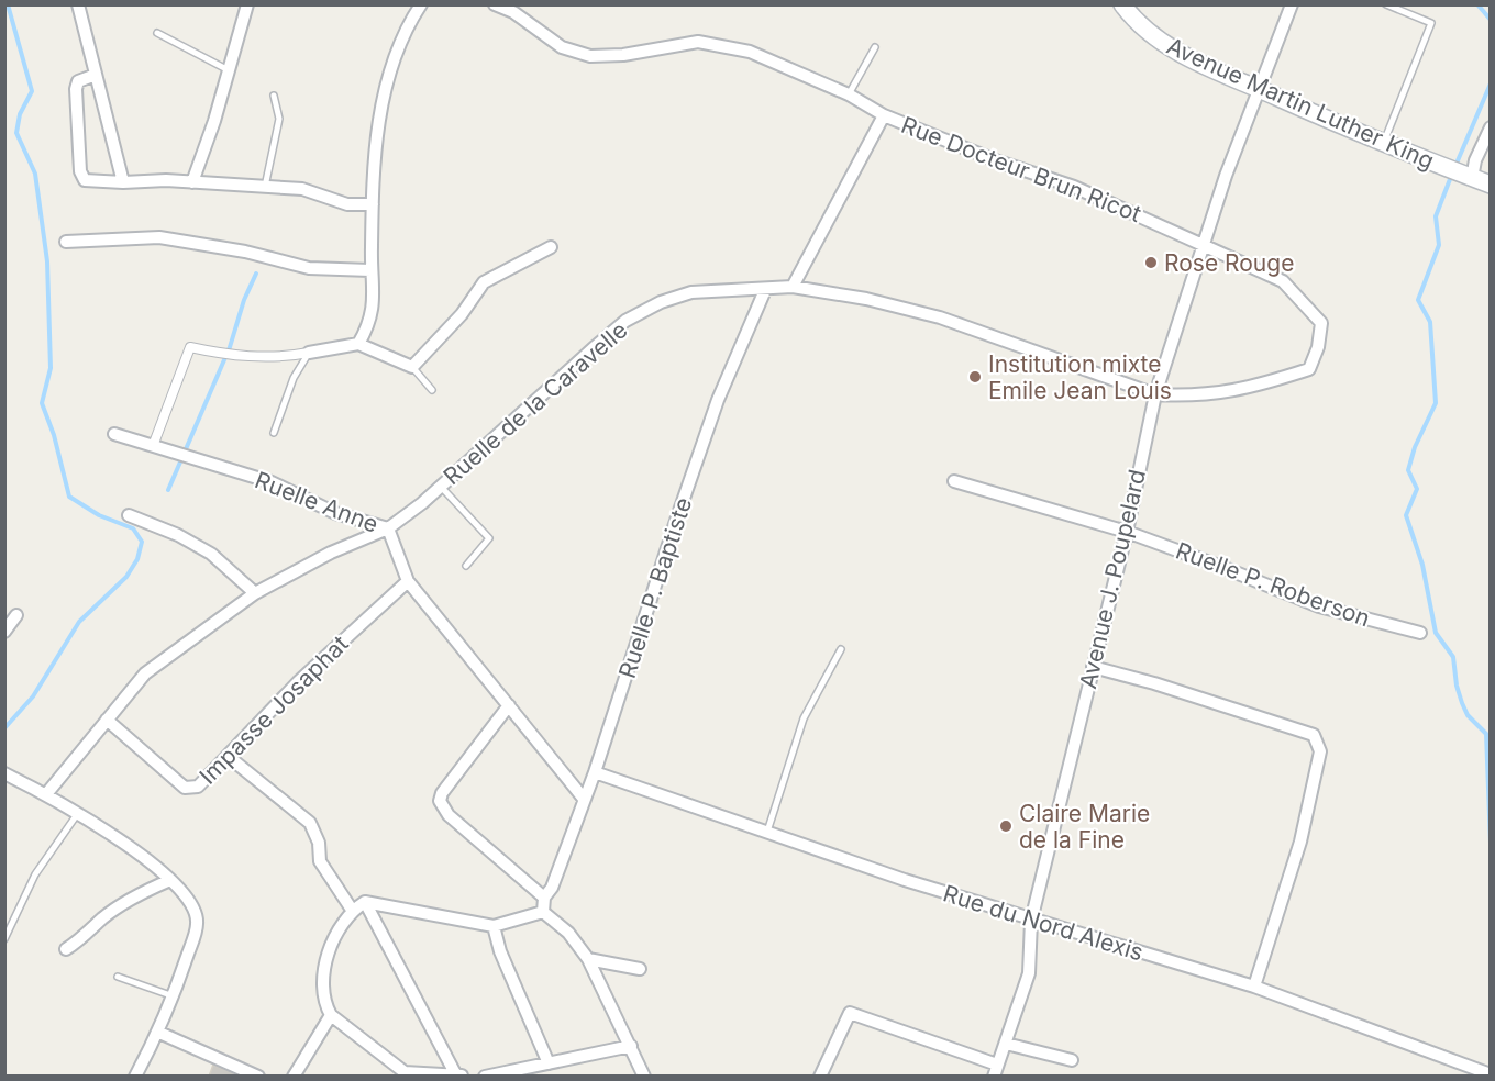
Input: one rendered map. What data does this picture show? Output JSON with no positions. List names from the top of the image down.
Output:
{
  "streets": {
    "main road": ["Avenue Martin Luther King"],
    "street": [
      "Rue Docteur Brun Ricot",
      "Ruelle de la Caravelle",
      "Ruelle Anne",
      "Avenue J. Poupelard",
      "Ruelle P. Roberson",
      "Ruelle P. Baptiste",
      "Impasse Josaphat",
      "Rue du Nord Alexis"
    ]
  },
  "crossings": [
    ["Avenue Martin Luther King", "Avenue J. Poupelard"],
    ["Rue Docteur Brun Ricot", "Ruelle de la Caravelle"],
    ["Rue Docteur Brun Ricot", "Avenue J. Poupelard"],
    ["Ruelle de la Caravelle", "Ruelle Anne"],
    ["Ruelle de la Caravelle", "Avenue J. Poupelard"],
    ["Ruelle de la Caravelle", "Ruelle P. Baptiste"],
    ["Ruelle de la Caravelle", "Impasse Josaphat"],
    ["Ruelle Anne", "Ruelle P. Baptiste"],
    ["Ruelle Anne", "Impasse Josaphat"],
    ["Avenue J. Poupelard", "Ruelle P. Roberson"],
    ["Avenue J. Poupelard", "Rue du Nord Alexis"],
    ["Ruelle P. Baptiste", "Rue du Nord Alexis"]
  ],
  "places": ["Rose Rouge", "Institution mixte Emile Jean Louis", "Claire Marie de la Fine"]
}
